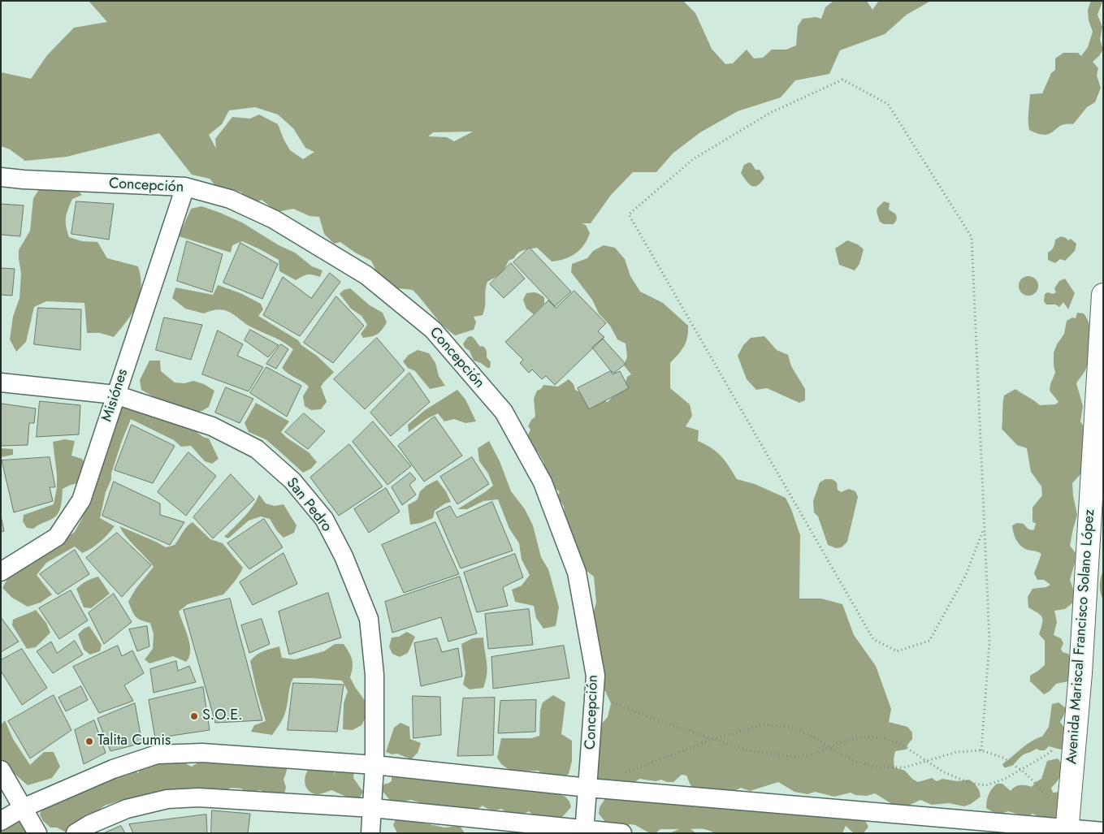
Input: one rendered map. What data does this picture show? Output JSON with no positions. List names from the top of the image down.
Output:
{
  "streets": {
    "main road": ["Avenida Mariscal Francisco Solano López"],
    "street": ["Concepción", "Misiónes", "San Pedro"]
  },
  "crossings": [
    ["Concepción", "Misiónes"],
    ["Misiónes", "San Pedro"]
  ],
  "places": ["S.O.E.", "Talita Cumis"]
}
